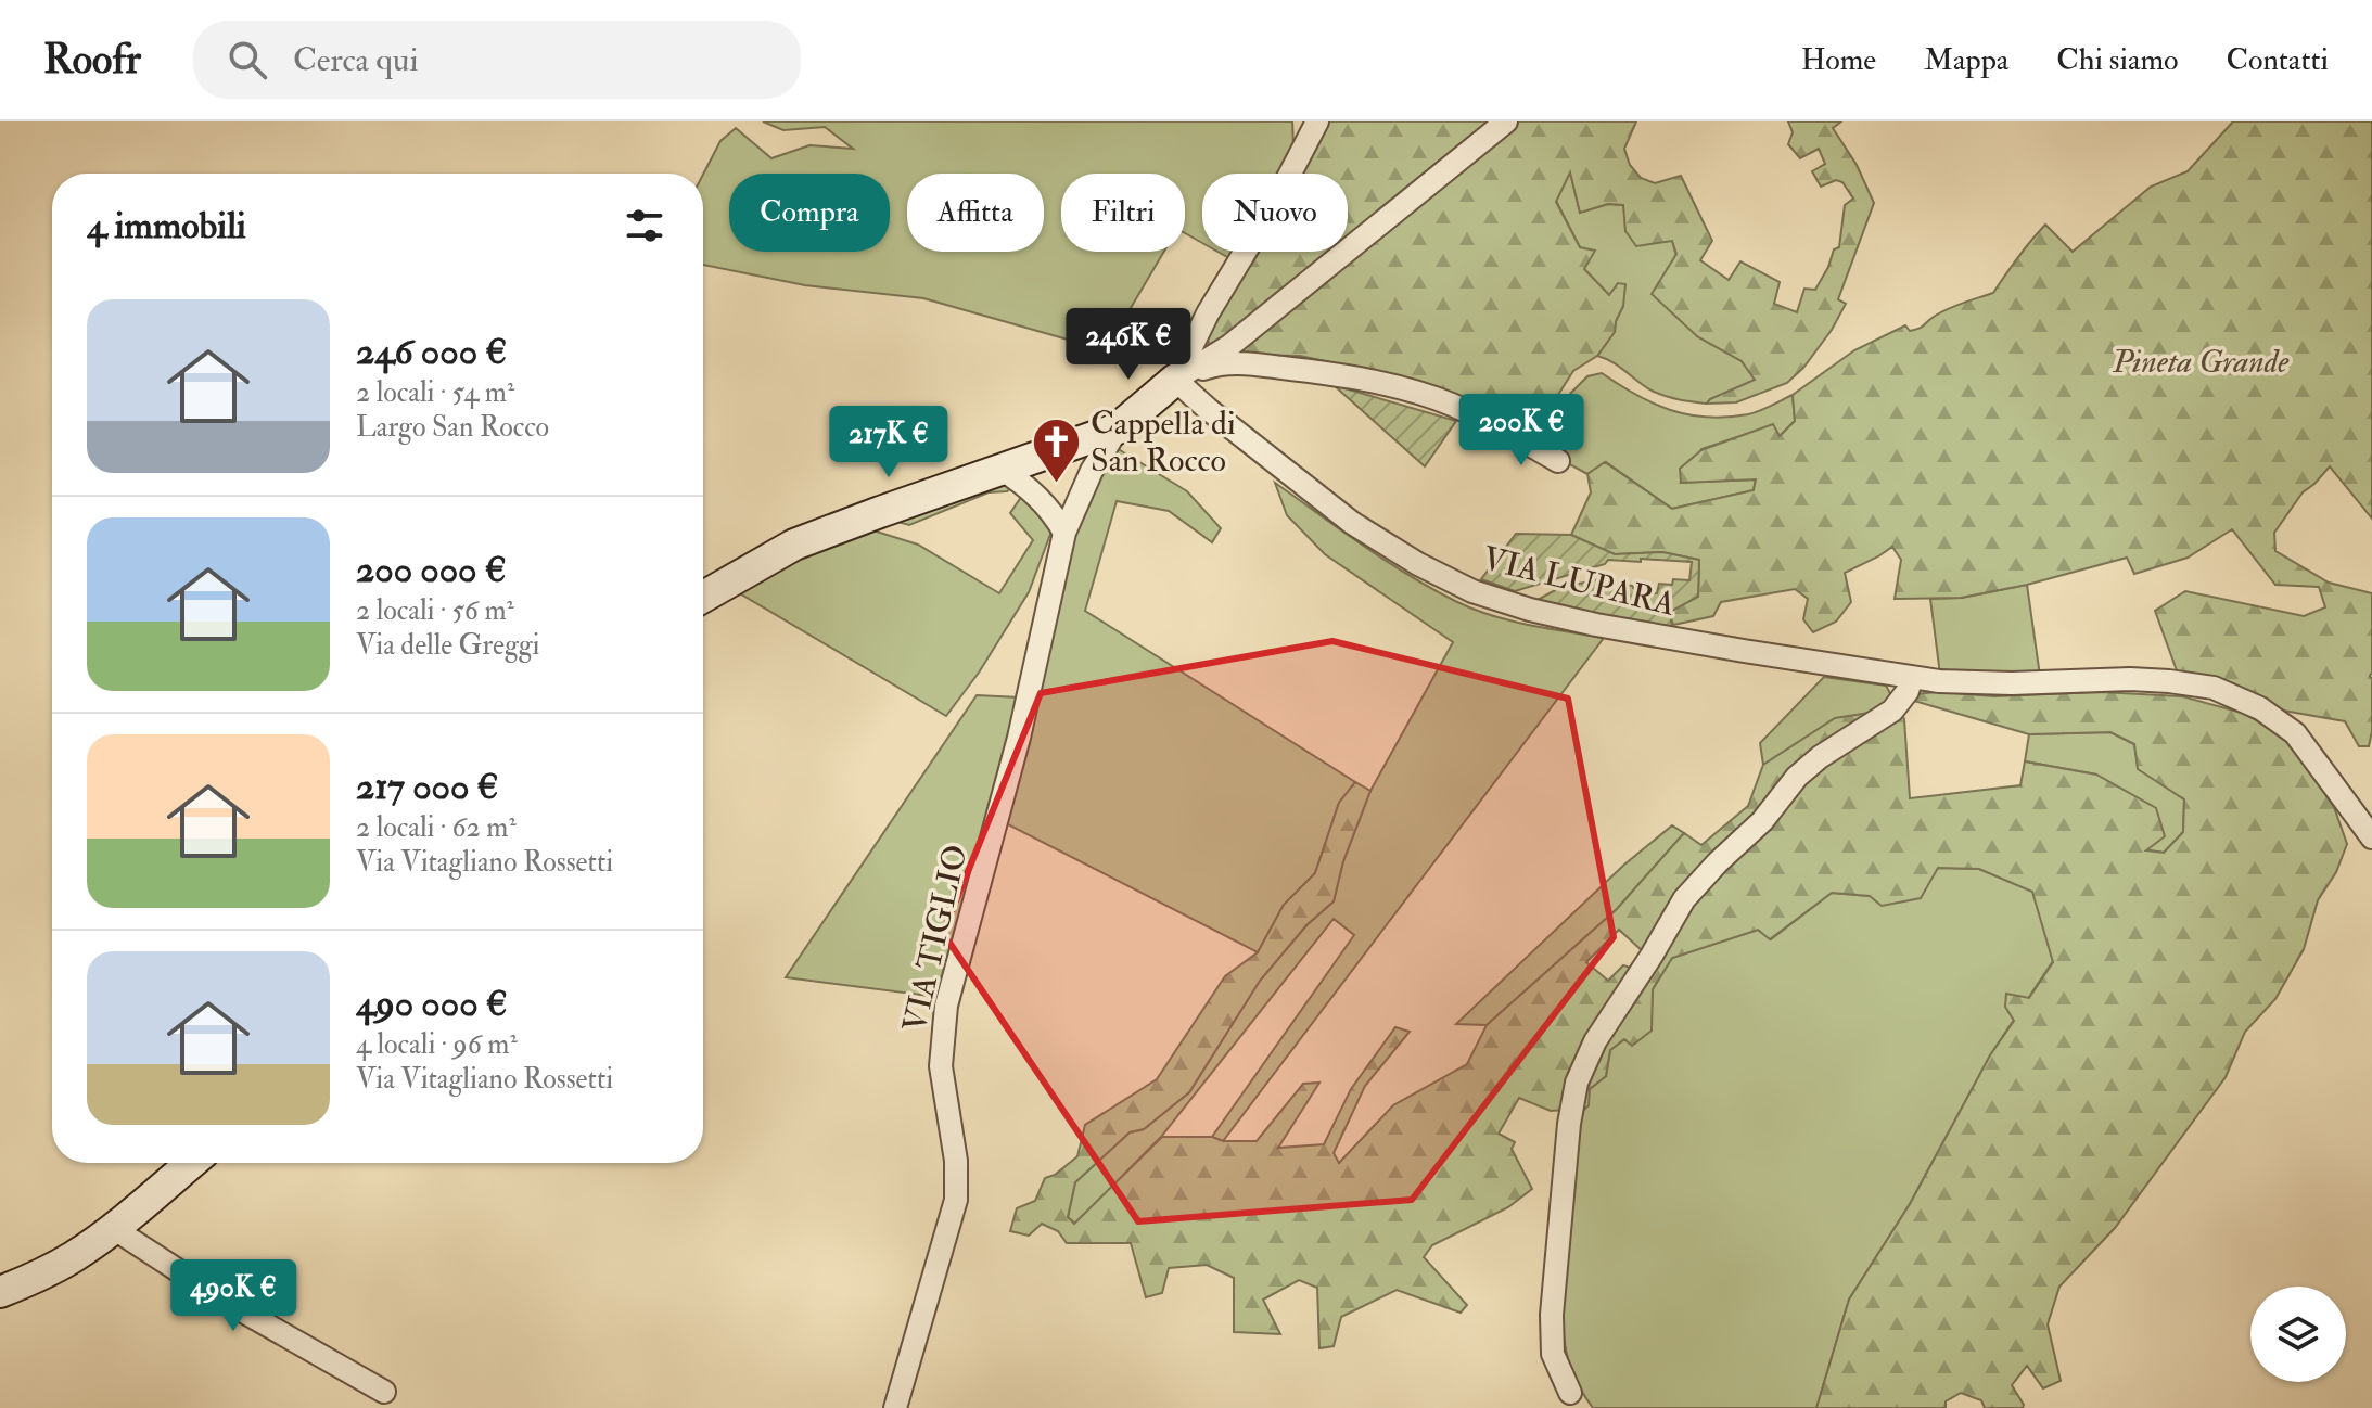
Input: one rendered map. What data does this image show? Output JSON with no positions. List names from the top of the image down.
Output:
{
  "streets": {
    "street": ["VIA LUPARA", "VIA TIGLIO"]
  },
  "parks": ["Pineta Grande"],
  "places": {
    "church": ["Cappella di San Rocco"]
  },
  "page": {
    "header": "Roofr",
    "search": "Cerca qui",
    "nav": [
      "Home",
      "Mappa",
      "Chi siamo",
      "Contatti"
    ],
    "chip": [
      "Compra",
      "Affitta",
      "Filtri",
      "Nuovo"
    ],
    "heading": "4 immobili",
    "list": [
      {
        "name": "246 000 €",
        "note": "2 locali · 54 m² · Largo San Rocco"
      },
      {
        "name": "200 000 €",
        "note": "2 locali · 56 m² · Via delle Greggi"
      },
      {
        "name": "217 000 €",
        "note": "2 locali · 62 m² · Via Vitagliano Rossetti"
      },
      {
        "name": "490 000 €",
        "note": "4 locali · 96 m² · Via Vitagliano Rossetti"
      }
    ],
    "price": [
      "246K €",
      "200K €",
      "217K €",
      "490K €"
    ]
  }
}
